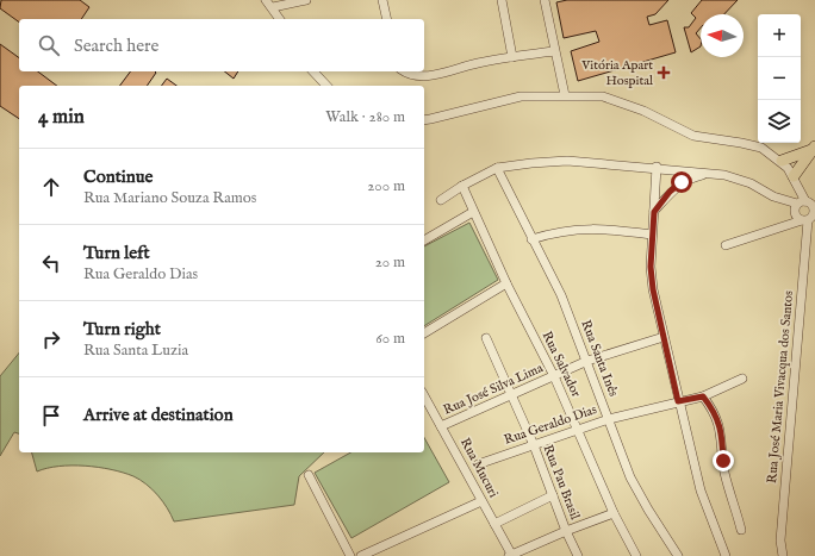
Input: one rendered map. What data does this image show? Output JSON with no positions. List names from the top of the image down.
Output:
{
  "streets": {
    "street": [
      "Rua Santa Inês",
      "Rua Salvador",
      "Rua José Maria Vivacqua dos Santos",
      "Rua José Silva Lima",
      "Rua Geraldo Dias",
      "Rua Mucuri",
      "Rua Pau Brasil"
    ]
  },
  "crossings": [
    ["Rua Santa Inês", "Rua José Silva Lima"],
    ["Rua Santa Inês", "Rua Geraldo Dias"],
    ["Rua Salvador", "Rua José Silva Lima"],
    ["Rua Salvador", "Rua Geraldo Dias"],
    ["Rua José Silva Lima", "Rua Mucuri"],
    ["Rua José Silva Lima", "Rua Pau Brasil"],
    ["Rua Geraldo Dias", "Rua Pau Brasil"]
  ],
  "places": {
    "health": ["Vitória Apart Hospital"]
  },
  "north": "left",
  "page": {
    "map_buttons": ["+", "−"],
    "search": "Search here",
    "heading": ["4 min", "Walk · 280 m"],
    "list": [
      ["Continue", "Rua Mariano Souza Ramos", "200 m"],
      ["Turn left", "Rua Geraldo Dias", "20 m"],
      ["Turn right", "Rua Santa Luzia", "60 m"],
      "Arrive at destination"
    ]
  }
}
